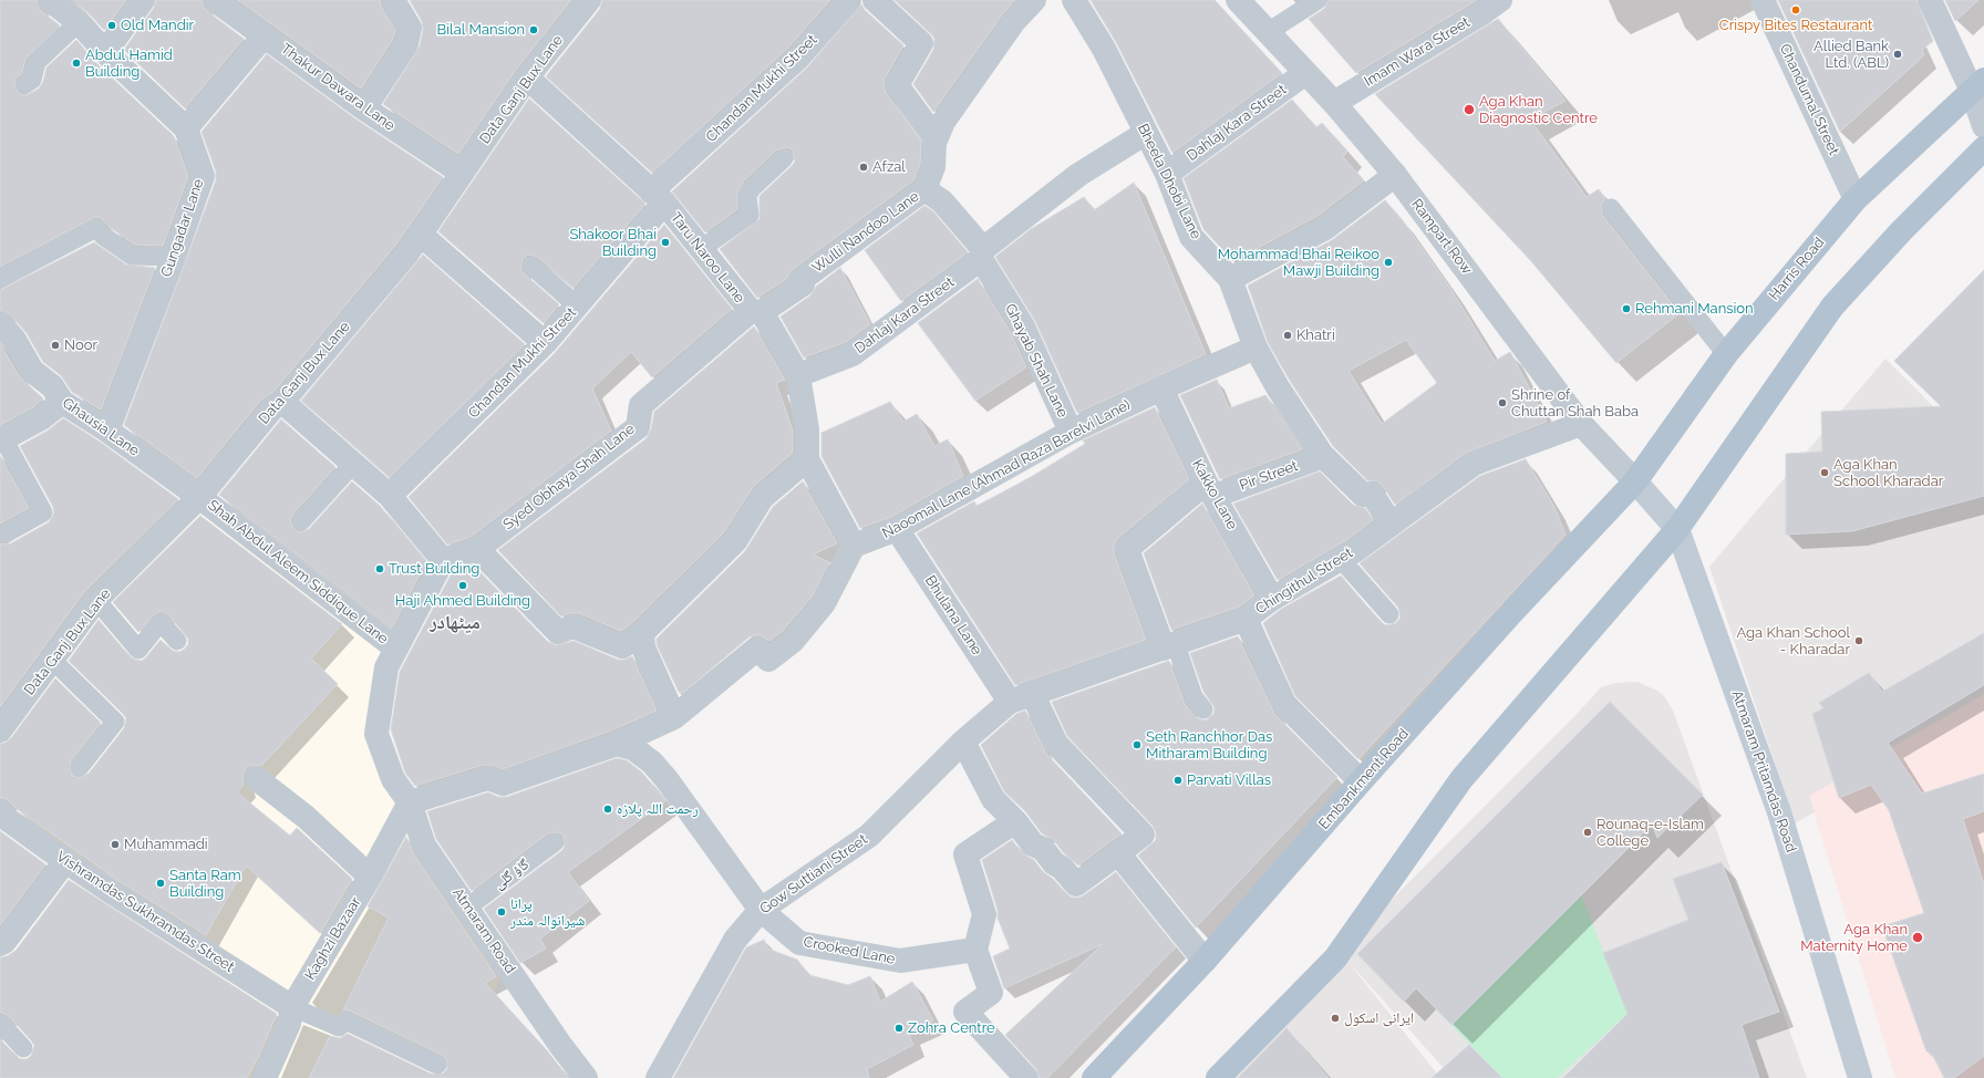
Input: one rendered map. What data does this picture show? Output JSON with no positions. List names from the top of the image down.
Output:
{
  "streets": {
    "main road": ["Harris Road", "Atmaram Pritamdas Road", "Embankment Road"],
    "street": [
      "Imam Wara Street",
      "Thakur Dawara Lane",
      "Chandan Mukhi Street",
      "Data Ganj Bux Lane",
      "Chandumal Street",
      "Dahlaj Kara Street",
      "Bheela Dhobi Lane",
      "Gungadar Lane",
      "Wulli Nandoo Lane",
      "Rampart Row",
      "Taru Naroo Lane",
      "Ghayab Shah Lane",
      "Ghausia Lane",
      "Naoomal Lane (Ahmad Raza Barelvi Lane)",
      "Pir Street",
      "Syed Obhaya Shah Lane",
      "Kakko Lane",
      "Shah Abdul Aleem Siddique Lane",
      "Chingithul Street",
      "Bhulana Lane",
      "Gow Suttiani Street",
      "Vishramdas Sukhramdas Street",
      "Atmaram Road",
      "Kaghzi Bazaar",
      "Crooked Lane"
    ],
    "lane": ["گاؤ گلی"]
  },
  "crossings": [
    ["Imam Wara Street", "Rampart Row"],
    ["Thakur Dawara Lane", "Data Ganj Bux Lane"],
    ["Chandan Mukhi Street", "Taru Naroo Lane"],
    ["Data Ganj Bux Lane", "Taru Naroo Lane"],
    ["Data Ganj Bux Lane", "Ghausia Lane"],
    ["Data Ganj Bux Lane", "Shah Abdul Aleem Siddique Lane"],
    ["Chandumal Street", "Harris Road"],
    ["Dahlaj Kara Street", "Bheela Dhobi Lane"],
    ["Dahlaj Kara Street", "Rampart Row"],
    ["Dahlaj Kara Street", "Taru Naroo Lane"],
    ["Dahlaj Kara Street", "Ghayab Shah Lane"],
    ["Bheela Dhobi Lane", "Naoomal Lane (Ahmad Raza Barelvi Lane)"],
    ["Bheela Dhobi Lane", "Pir Street"],
    ["Bheela Dhobi Lane", "Chingithul Street"],
    ["Gungadar Lane", "Ghausia Lane"],
    ["Wulli Nandoo Lane", "Taru Naroo Lane"],
    ["Wulli Nandoo Lane", "Ghayab Shah Lane"],
    ["Wulli Nandoo Lane", "Syed Obhaya Shah Lane"],
    ["Rampart Row", "Harris Road"],
    ["Rampart Row", "Chingithul Street"],
    ["Rampart Row", "Atmaram Pritamdas Road"],
    ["Rampart Row", "Embankment Road"],
    ["Taru Naroo Lane", "Naoomal Lane (Ahmad Raza Barelvi Lane)"],
    ["Taru Naroo Lane", "Syed Obhaya Shah Lane"],
    ["Harris Road", "Atmaram Pritamdas Road"],
    ["Harris Road", "Embankment Road"],
    ["Ghayab Shah Lane", "Naoomal Lane (Ahmad Raza Barelvi Lane)"],
    ["Ghausia Lane", "Shah Abdul Aleem Siddique Lane"],
    ["Naoomal Lane (Ahmad Raza Barelvi Lane)", "Kakko Lane"],
    ["Naoomal Lane (Ahmad Raza Barelvi Lane)", "Bhulana Lane"],
    ["Pir Street", "Kakko Lane"],
    ["Syed Obhaya Shah Lane", "Atmaram Road"],
    ["Kakko Lane", "Chingithul Street"],
    ["Shah Abdul Aleem Siddique Lane", "Atmaram Road"],
    ["Chingithul Street", "Bhulana Lane"],
    ["Chingithul Street", "Gow Suttiani Street"],
    ["Bhulana Lane", "Gow Suttiani Street"],
    ["Atmaram Pritamdas Road", "Embankment Road"],
    ["گاؤ گلی", "Atmaram Road"],
    ["Gow Suttiani Street", "Crooked Lane"],
    ["Vishramdas Sukhramdas Street", "Kaghzi Bazaar"],
    ["Atmaram Road", "Kaghzi Bazaar"]
  ],
  "districts": ["میٹھادر"],
  "places": [
    "Crispy Bites Restaurant",
    "Old Mandir",
    "Bilal Mansion",
    "Allied Bank Ltd. (ABL)",
    "Abdul Hamid Building",
    "Aga Khan Diagnostic Centre",
    "Afzal",
    "Shakoor Bhai Building",
    "Mohammad Bhai Reikoo Mawji Building",
    "Rehmani Mansion",
    "Khatri",
    "Noor",
    "Shrine of Chuttan Shah Baba",
    "Aga Khan School Kharadar",
    "Trust Building",
    "Haji Ahmed Building",
    "Aga Khan School - Kharadar",
    "Seth Ranchhor Das Mitharam Building",
    "Parvati Villas",
    "رحمت اللہ پلازہ",
    "Rounaq-e-Islam College",
    "Muhammadi",
    "Santa Ram Building",
    "پرانا شیرانوالہ مندر",
    "Aga Khan Maternity Home",
    "ایرانی اسکول",
    "Zohra Centre"
  ]
}
